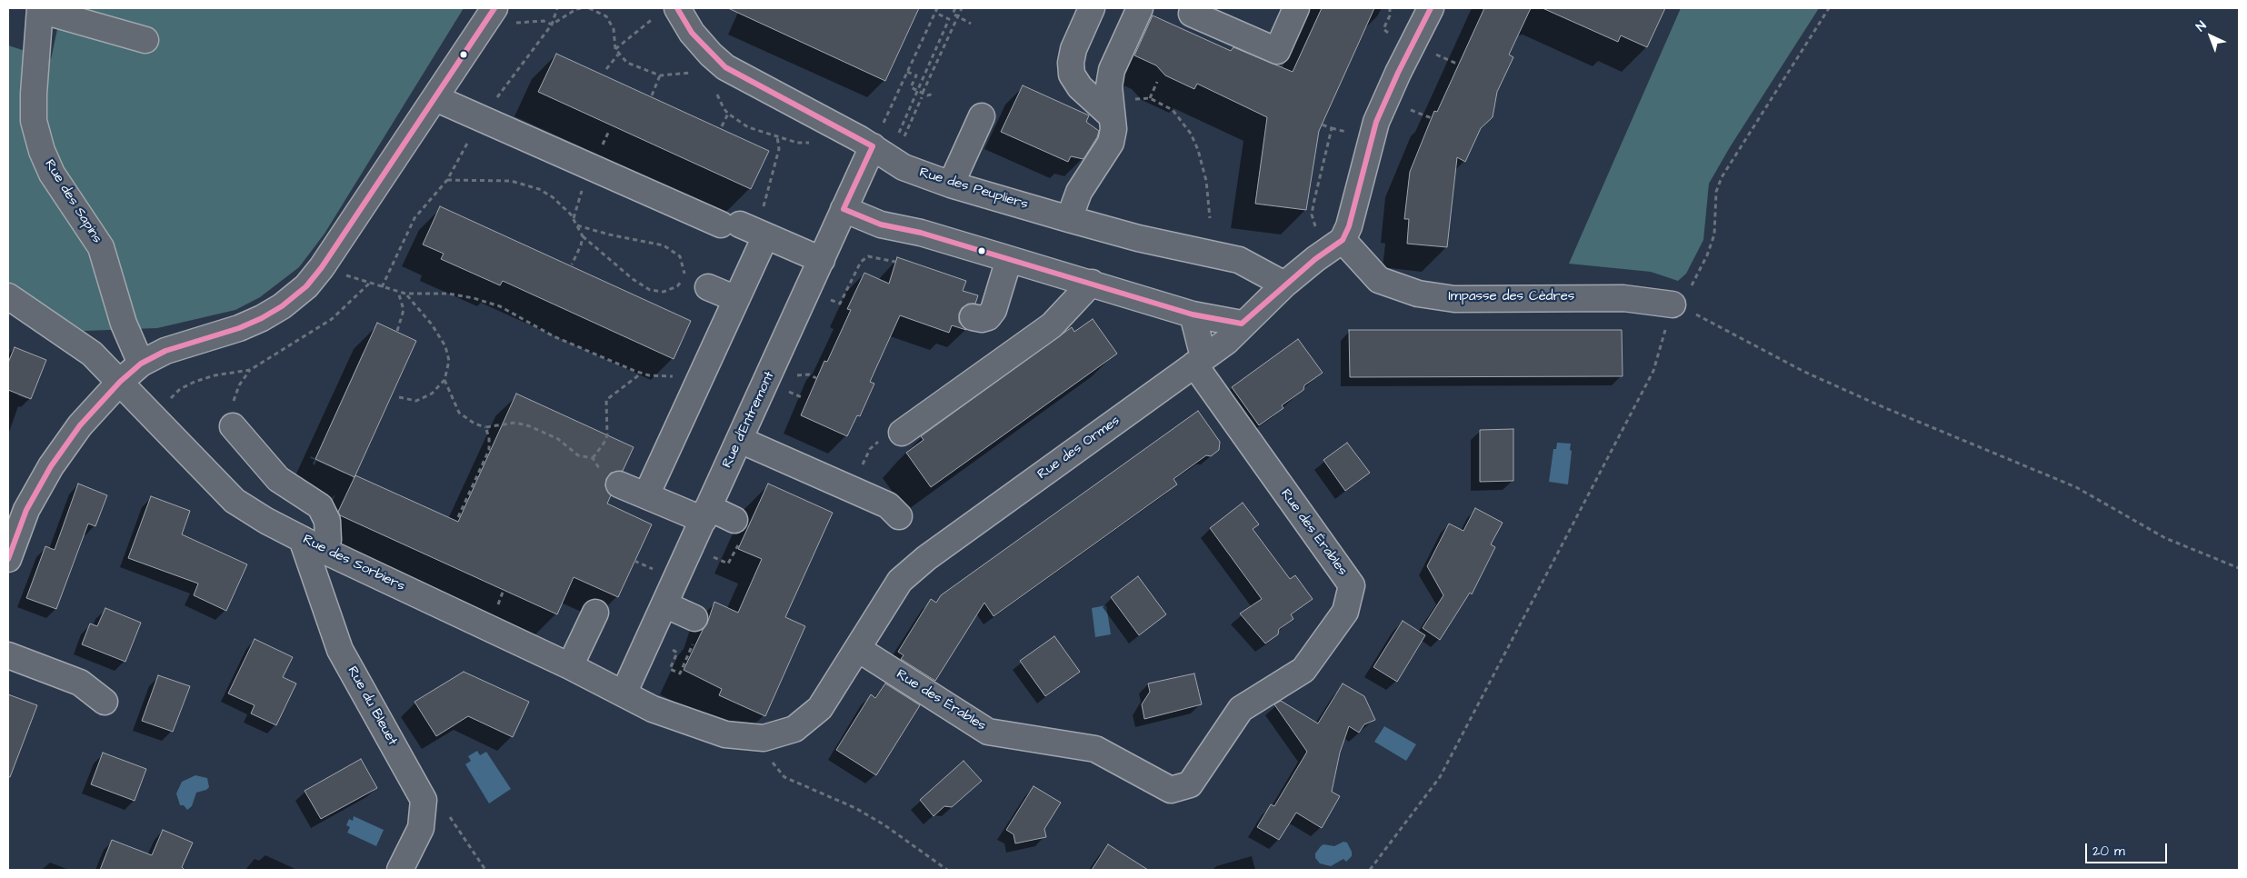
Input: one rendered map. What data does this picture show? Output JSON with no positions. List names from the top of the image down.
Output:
{
  "streets": {
    "street": [
      "Rue des Peupliers",
      "Rue des Sapins",
      "Impasse des Cèdres",
      "Rue d'Entremont",
      "Rue des Ormes",
      "Rue des Érables",
      "Rue des Sorbiers",
      "Rue du Bleuet"
    ]
  },
  "crossings": [
    ["Rue des Peupliers", "Rue d'Entremont"],
    ["Rue des Peupliers", "Rue des Ormes"],
    ["Impasse des Cèdres", "Rue des Ormes"],
    ["Rue d'Entremont", "Rue des Ormes"],
    ["Rue d'Entremont", "Rue des Sorbiers"],
    ["Rue des Ormes", "Rue des Érables"],
    ["Rue des Ormes", "Rue des Sorbiers"],
    ["Rue des Sorbiers", "Rue du Bleuet"]
  ],
  "scale_bar": "20 m",
  "north": "top left"
}
